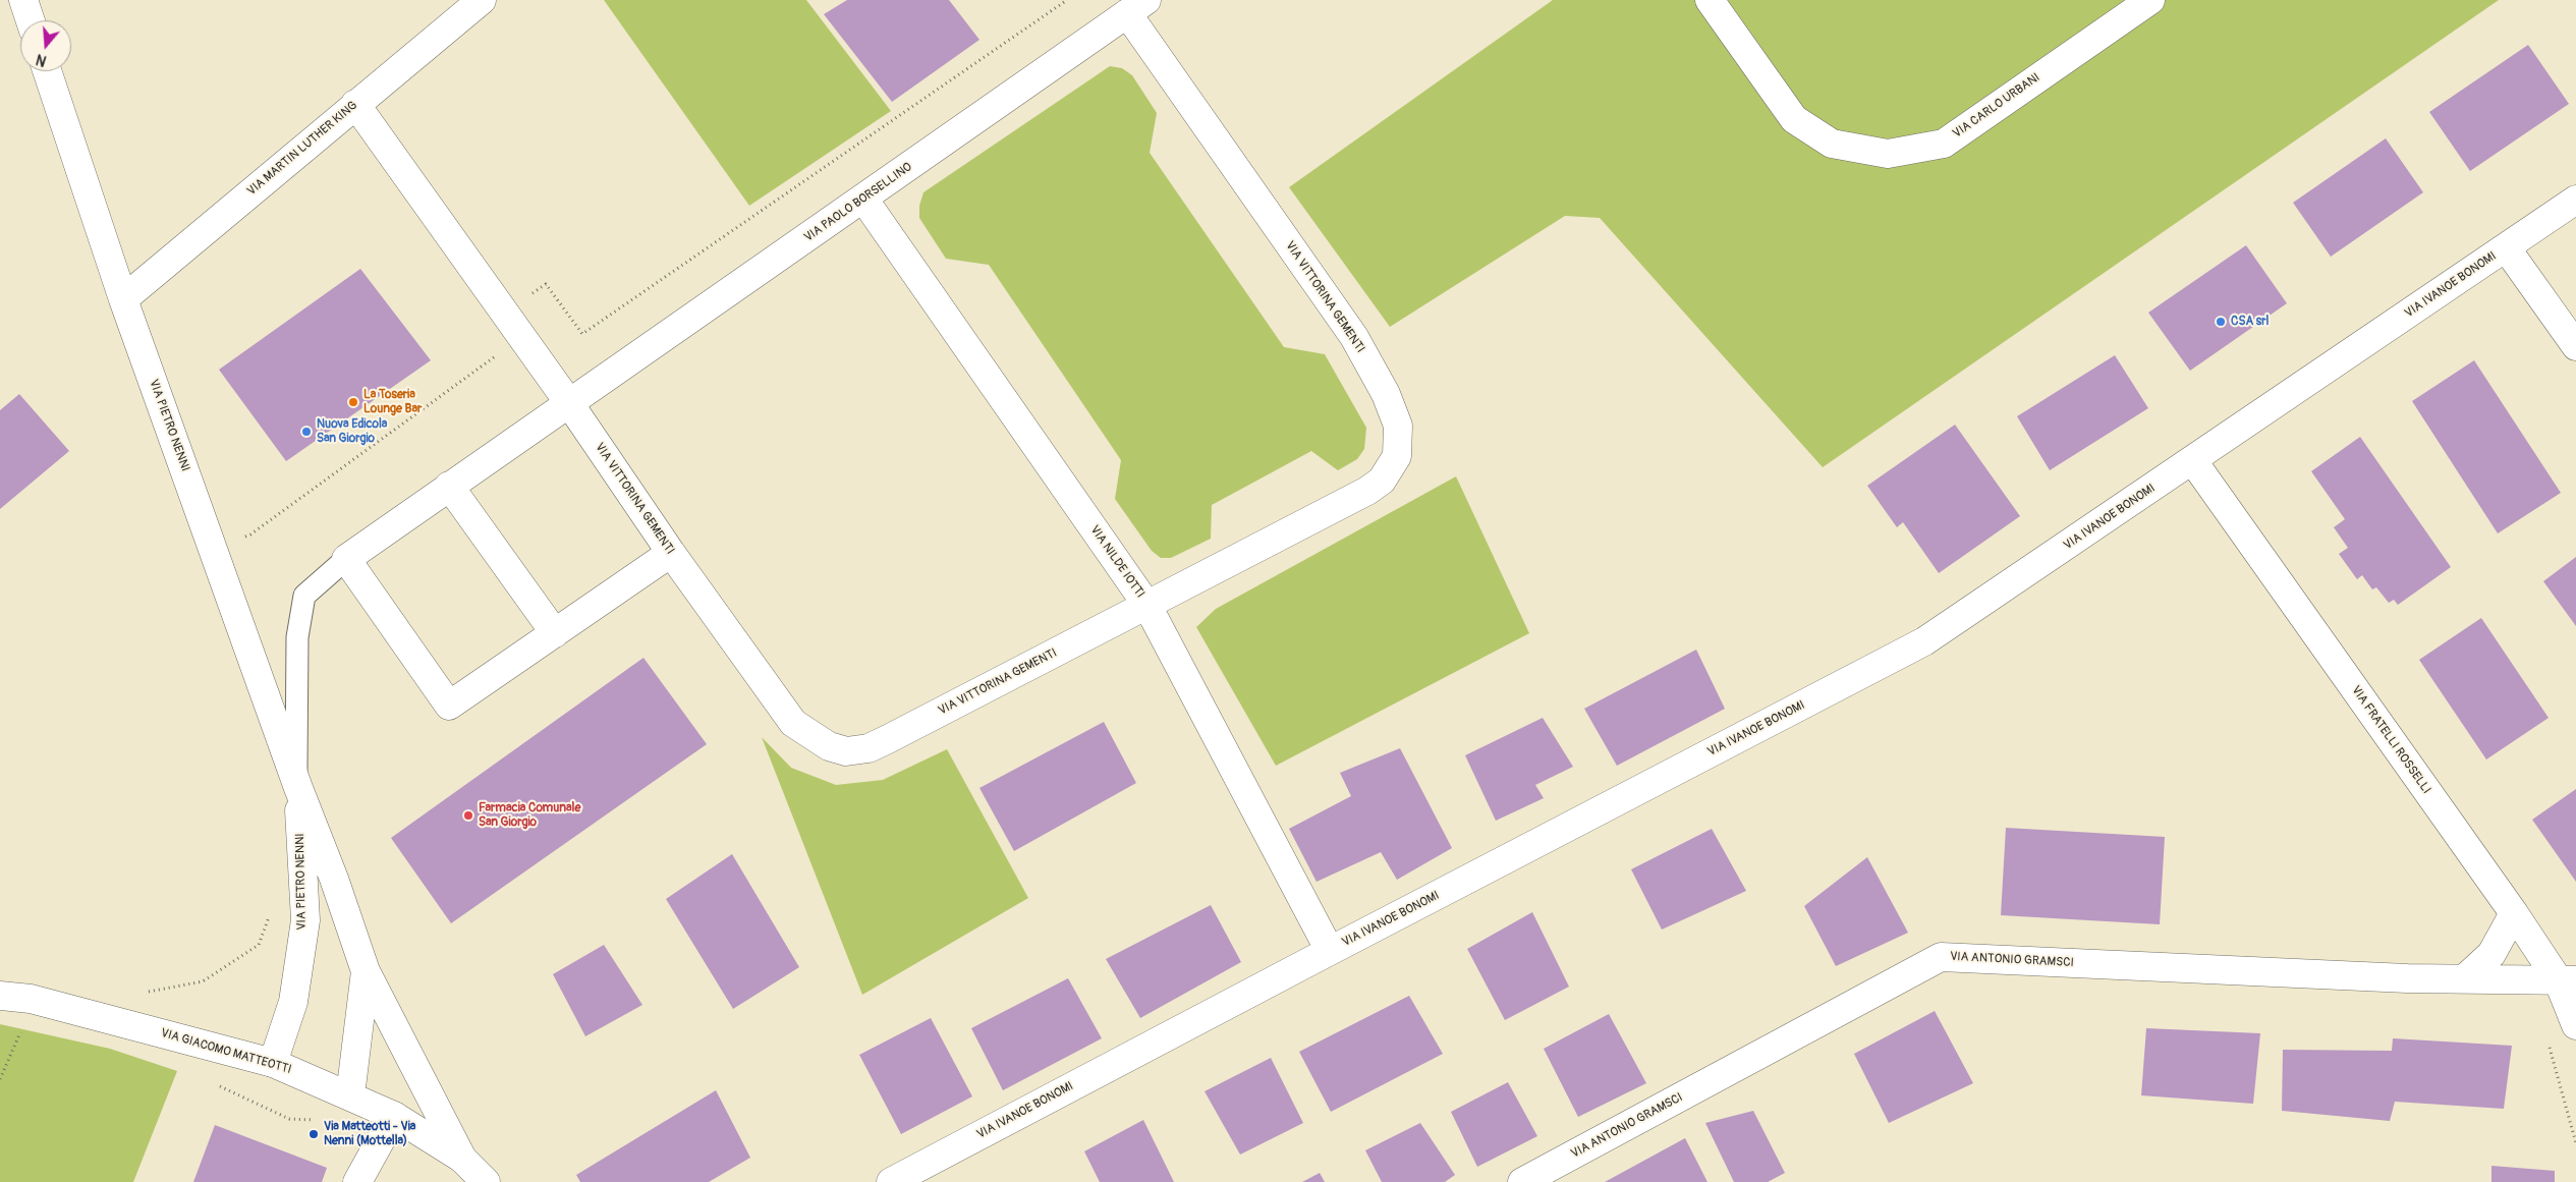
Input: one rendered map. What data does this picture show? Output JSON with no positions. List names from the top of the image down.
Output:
{
  "streets": {
    "street": [
      "VIA CARLO URBANI",
      "VIA MARTIN LUTHER KING",
      "VIA PAOLO BORSELLINO",
      "VIA IVANOE BONOMI",
      "VIA VITTORINA GEMENTI",
      "VIA PIETRO NENNI",
      "VIA NILDE IOTTI",
      "VIA FRATELLI ROSSELLI",
      "VIA ANTONIO GRAMSCI",
      "VIA GIACOMO MATTEOTTI"
    ]
  },
  "crossings": [
    ["VIA MARTIN LUTHER KING", "VIA VITTORINA GEMENTI"],
    ["VIA MARTIN LUTHER KING", "VIA PIETRO NENNI"],
    ["VIA PAOLO BORSELLINO", "VIA VITTORINA GEMENTI"],
    ["VIA PAOLO BORSELLINO", "VIA NILDE IOTTI"],
    ["VIA IVANOE BONOMI", "VIA NILDE IOTTI"],
    ["VIA IVANOE BONOMI", "VIA FRATELLI ROSSELLI"],
    ["VIA VITTORINA GEMENTI", "VIA NILDE IOTTI"],
    ["VIA PIETRO NENNI", "VIA GIACOMO MATTEOTTI"],
    ["VIA FRATELLI ROSSELLI", "VIA ANTONIO GRAMSCI"]
  ],
  "places": [
    "CSA srl",
    "La Toseria Lounge Bar",
    "Nuova Edicola San Giorgio",
    "Farmacia Comunale San Giorgio",
    "Via Matteotti - Via Nenni (Mottella)"
  ],
  "north": "bottom"
}
